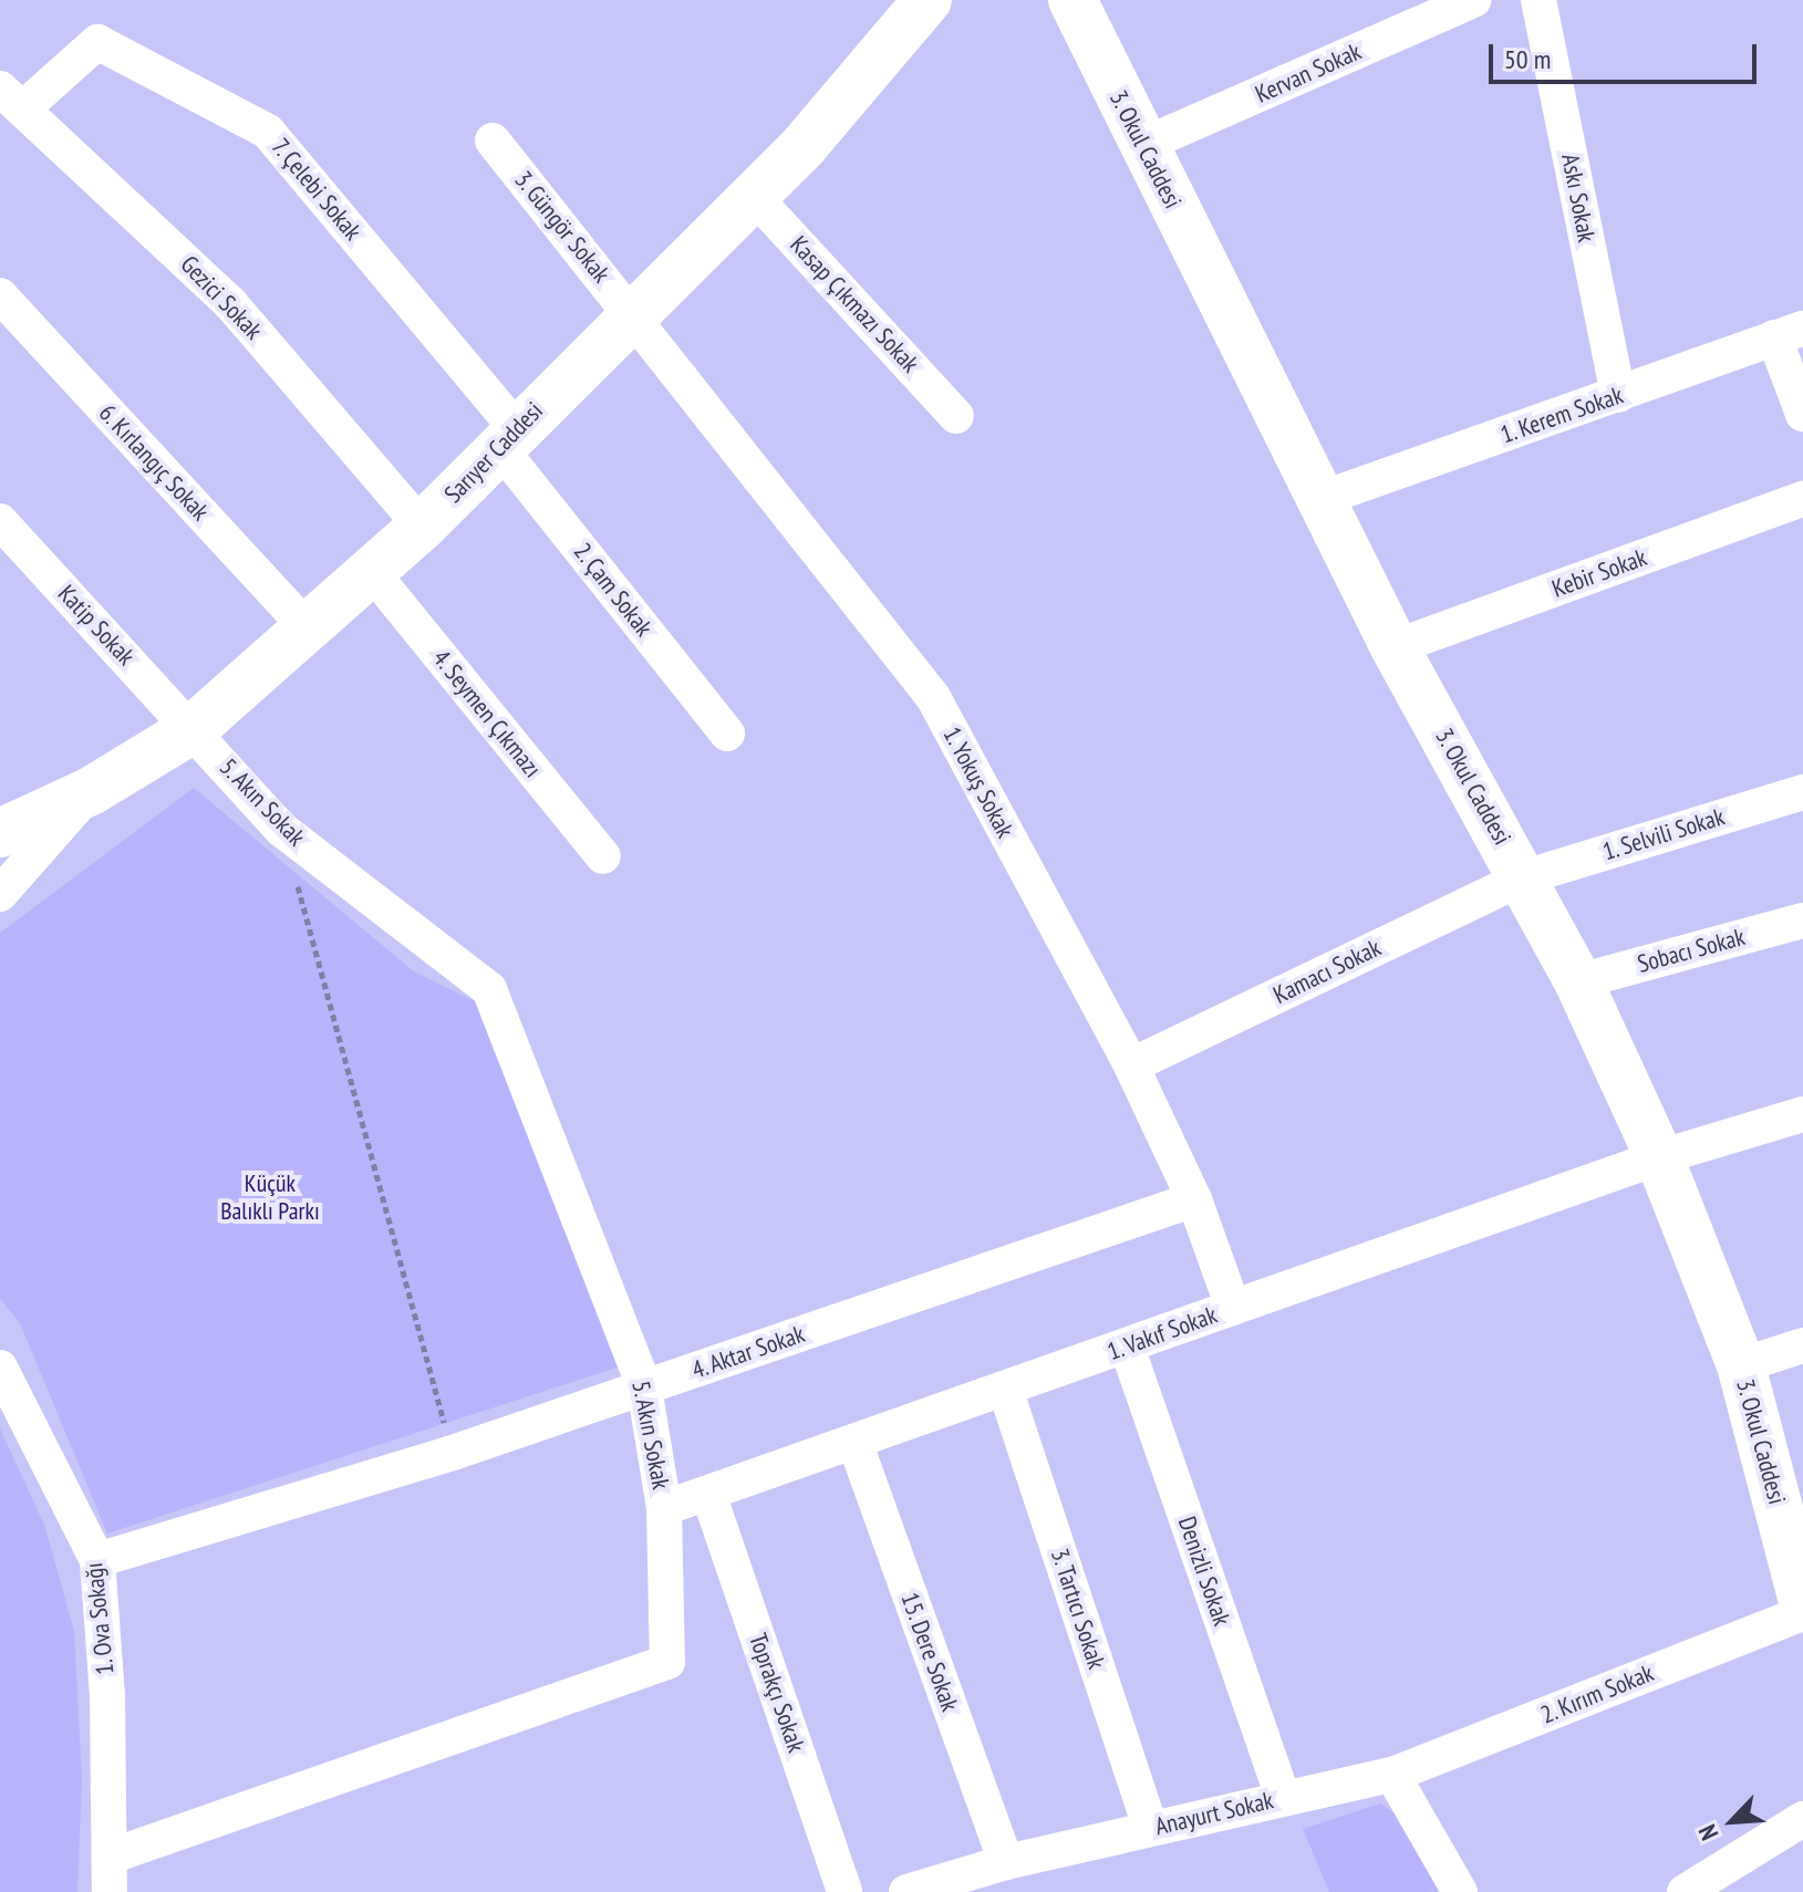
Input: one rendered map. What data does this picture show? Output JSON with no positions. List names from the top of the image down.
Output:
{
  "streets": {
    "main road": ["3. Okul Caddesi", "Sarıyer Caddesi"],
    "street": [
      "Kervan Sokak",
      "7. Çelebi Sokak",
      "Askı Sokak",
      "3. Güngör Sokak",
      "Gezici Sokak",
      "Kasap Çıkmazı Sokak",
      "1. Kerem Sokak",
      "6. Kırlangıç Sokak",
      "Kebir Sokak",
      "2. Çam Sokak",
      "Katip Sokak",
      "4. Seymen Çıkmazı",
      "1. Yokuş Sokak",
      "5. Akın Sokak",
      "1. Selvili Sokak",
      "Sobacı Sokak",
      "Kamacı Sokak",
      "1. Vakıf Sokak",
      "4. Aktar Sokak",
      "Denizli Sokak",
      "3. Tartıcı Sokak",
      "1. Ova Sokağı",
      "15. Dere Sokak",
      "Toprakçı Sokak",
      "2. Kırım Sokak",
      "Anayurt Sokak"
    ]
  },
  "crossings": [
    ["Kervan Sokak", "3. Okul Caddesi"],
    ["3. Okul Caddesi", "1. Kerem Sokak"],
    ["3. Okul Caddesi", "Kebir Sokak"],
    ["3. Okul Caddesi", "1. Selvili Sokak"],
    ["3. Okul Caddesi", "Sobacı Sokak"],
    ["3. Okul Caddesi", "Kamacı Sokak"],
    ["3. Okul Caddesi", "1. Vakıf Sokak"],
    ["7. Çelebi Sokak", "Gezici Sokak"],
    ["7. Çelebi Sokak", "Sarıyer Caddesi"],
    ["7. Çelebi Sokak", "2. Çam Sokak"],
    ["Askı Sokak", "1. Kerem Sokak"],
    ["3. Güngör Sokak", "Sarıyer Caddesi"],
    ["3. Güngör Sokak", "1. Yokuş Sokak"],
    ["Gezici Sokak", "Sarıyer Caddesi"],
    ["Kasap Çıkmazı Sokak", "Sarıyer Caddesi"],
    ["Sarıyer Caddesi", "6. Kırlangıç Sokak"],
    ["Sarıyer Caddesi", "2. Çam Sokak"],
    ["Sarıyer Caddesi", "Katip Sokak"],
    ["Sarıyer Caddesi", "4. Seymen Çıkmazı"],
    ["Sarıyer Caddesi", "1. Yokuş Sokak"],
    ["Sarıyer Caddesi", "5. Akın Sokak"],
    ["Katip Sokak", "5. Akın Sokak"],
    ["1. Yokuş Sokak", "Kamacı Sokak"],
    ["1. Yokuş Sokak", "1. Vakıf Sokak"],
    ["1. Yokuş Sokak", "4. Aktar Sokak"],
    ["5. Akın Sokak", "1. Vakıf Sokak"],
    ["5. Akın Sokak", "4. Aktar Sokak"],
    ["5. Akın Sokak", "1. Ova Sokağı"],
    ["1. Selvili Sokak", "Kamacı Sokak"],
    ["1. Vakıf Sokak", "Denizli Sokak"],
    ["1. Vakıf Sokak", "3. Tartıcı Sokak"],
    ["1. Vakıf Sokak", "15. Dere Sokak"],
    ["1. Vakıf Sokak", "Toprakçı Sokak"],
    ["4. Aktar Sokak", "1. Ova Sokağı"],
    ["Denizli Sokak", "Anayurt Sokak"],
    ["3. Tartıcı Sokak", "Anayurt Sokak"],
    ["15. Dere Sokak", "Anayurt Sokak"],
    ["2. Kırım Sokak", "Anayurt Sokak"]
  ],
  "parks": ["Küçük Balıklı Parkı"],
  "scale_bar": "50 m",
  "north": "bottom left"
}
